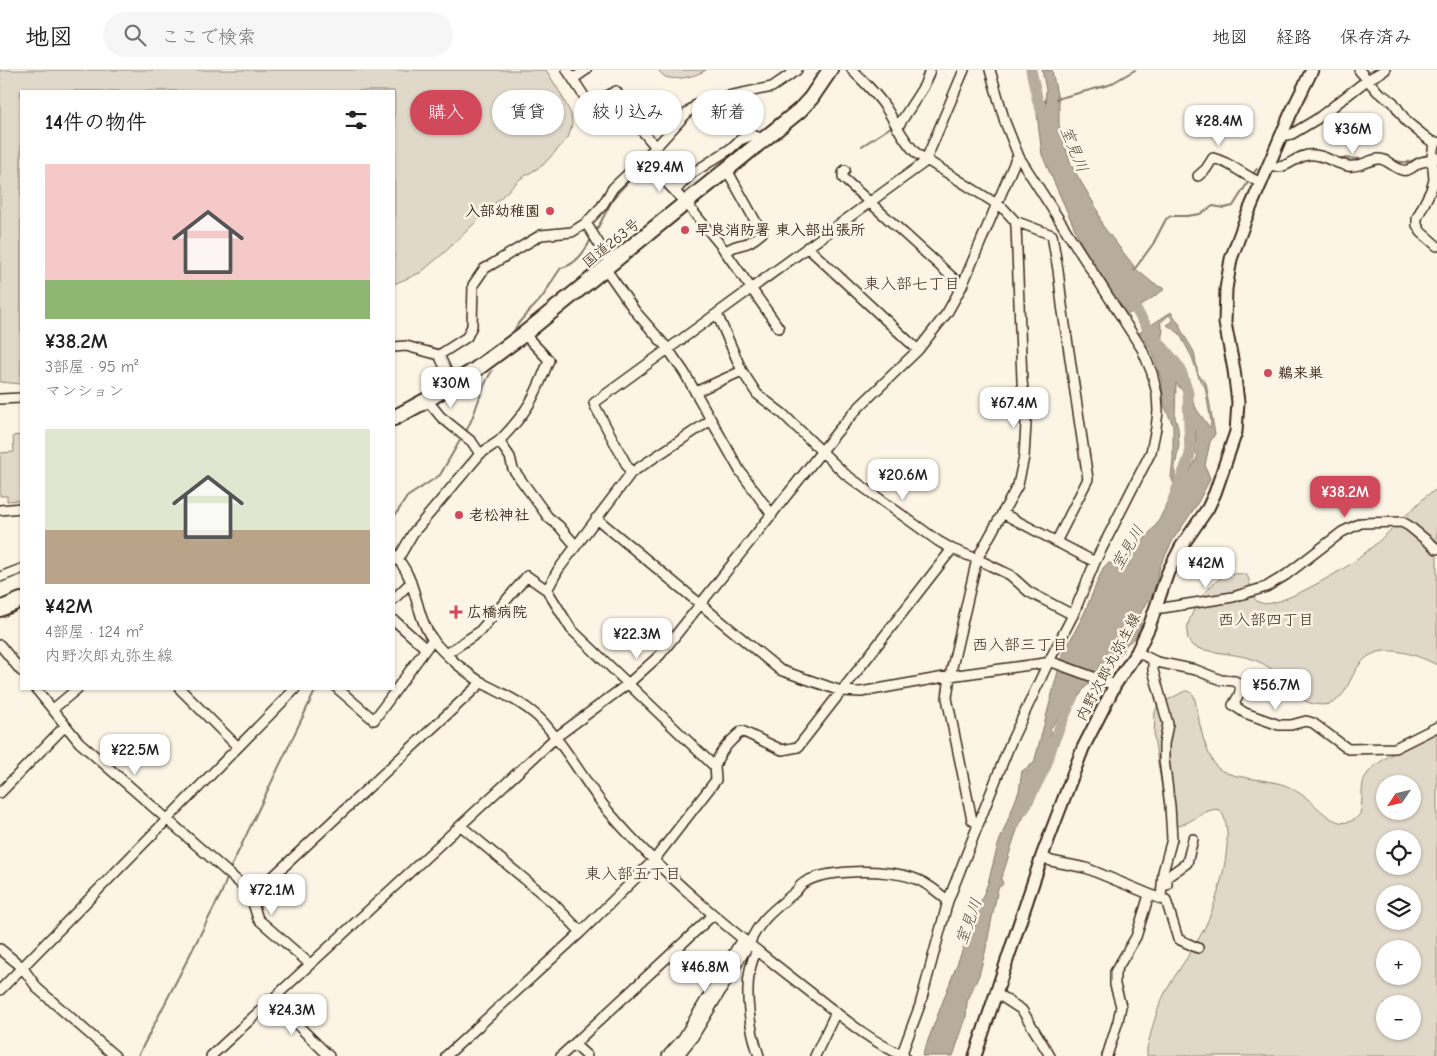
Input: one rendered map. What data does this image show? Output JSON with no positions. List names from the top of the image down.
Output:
{
  "streets": {
    "highway": ["国道263号"],
    "main road": ["内野次郎丸弥生線"]
  },
  "districts": [
    "東入部七丁目",
    "西入部四丁目",
    "西入部三丁目",
    "東入部五丁目"
  ],
  "water": ["室見川"],
  "places": {
    "other": [
      "入部幼稚園",
      "早良消防署 東入部出張所",
      "鵜来巣",
      "老松神社"
    ],
    "health": ["広橋病院"]
  },
  "north": "bottom left",
  "page": {
    "header": "地図",
    "search": "ここで検索",
    "nav": ["地図", "経路", "保存済み"],
    "chip": [
      "購入",
      "賃貸",
      "絞り込み",
      "新着"
    ],
    "heading": "14件の物件",
    "price": [
      "¥28.4M",
      "¥36M",
      "¥29.4M",
      "¥30M",
      "¥67.4M",
      "¥20.6M",
      "¥38.2M",
      "¥42M",
      "¥22.3M",
      "¥56.7M",
      "¥22.5M",
      "¥72.1M",
      "¥46.8M",
      "¥24.3M"
    ],
    "list": [
      {
        "name": "¥38.2M",
        "note": "3部屋 · 95 m² · マンション"
      },
      {
        "name": "¥42M",
        "note": "4部屋 · 124 m² · 内野次郎丸弥生線"
      }
    ],
    "map_buttons": ["+", "−"]
  }
}
